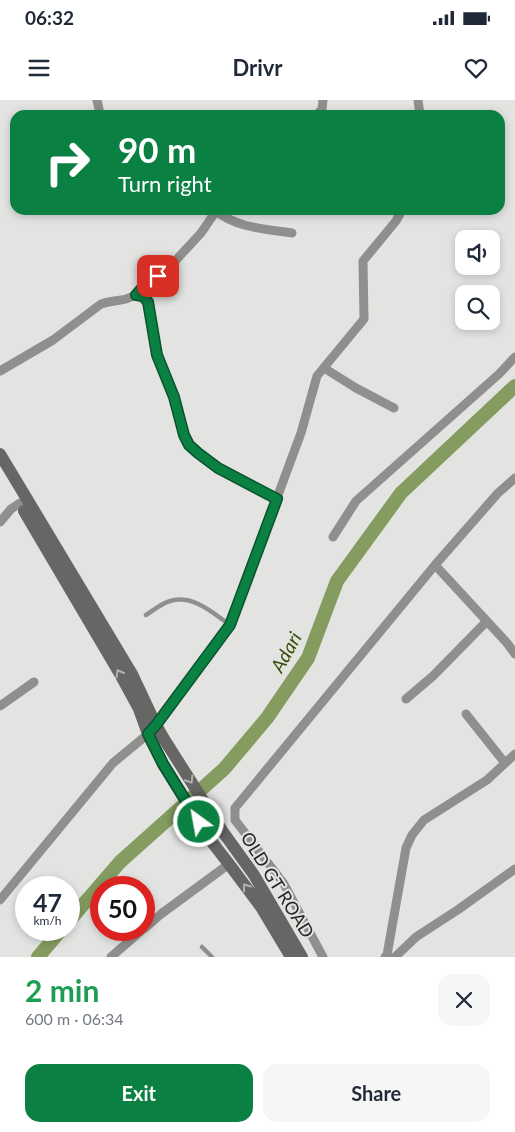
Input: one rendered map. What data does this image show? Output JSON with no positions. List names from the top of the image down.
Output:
{
  "streets": {
    "main road": ["OLD GT ROAD"]
  },
  "water": ["Adari"],
  "page": {
    "status": "06:32",
    "header": "Drivr",
    "turn": ["90 m", "Turn right"],
    "speed": "47 km/h",
    "limit": "50",
    "heading": ["2 min", "600 m · 06:34"],
    "buttons": ["Exit", "Share"]
  }
}
